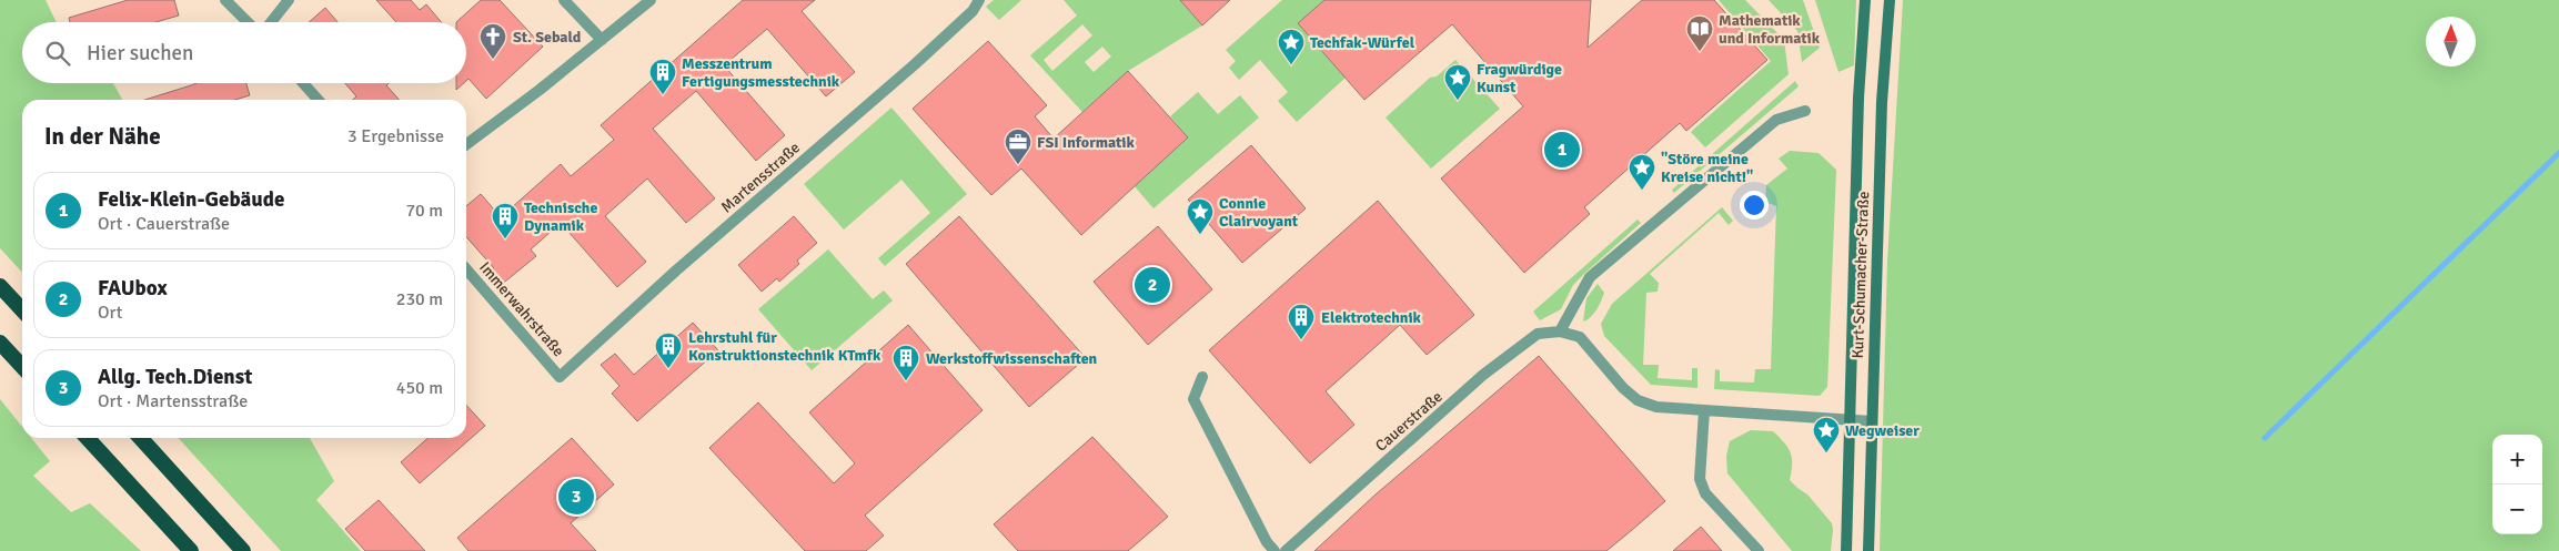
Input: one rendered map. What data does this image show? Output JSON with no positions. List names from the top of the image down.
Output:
{
  "streets": {
    "main road": ["Kurt-Schumacher-Straße"],
    "street": ["Martensstraße", "Immerwahrstraße", "Cauerstraße"]
  },
  "crossings": [
    ["Martensstraße", "Immerwahrstraße"]
  ],
  "places": {
    "library": ["Mathematik und Informatik"],
    "church": ["St. Sebald"],
    "place": [
      "Techfak-Würfel",
      "Fragwürdige Kunst",
      "\"Störe meine Kreise nicht!\"",
      "Connie Clairvoyant",
      "Wegweiser"
    ],
    "building": [
      "Messzentrum Fertigungsmesstechnik",
      "Technische Dynamik",
      "Elektrotechnik",
      "Lehrstuhl für Konstruktionstechnik KTmfk",
      "Werkstoffwissenschaften"
    ],
    "office": ["FSI Informatik"]
  },
  "north": "top",
  "page": {
    "search": "Hier suchen",
    "heading": ["In der Nähe", "3 Ergebnisse"],
    "pins": ["1", "2", "3"],
    "list": [
      {
        "mark": "1",
        "name": "Felix-Klein-Gebäude",
        "note": "Ort · Cauerstraße",
        "value": "70 m"
      },
      {
        "mark": "2",
        "name": "FAUbox",
        "note": "Ort",
        "value": "230 m"
      },
      {
        "mark": "3",
        "name": "Allg. Tech.Dienst",
        "note": "Ort · Martensstraße",
        "value": "450 m"
      }
    ],
    "map_buttons": ["+", "−"]
  }
}
